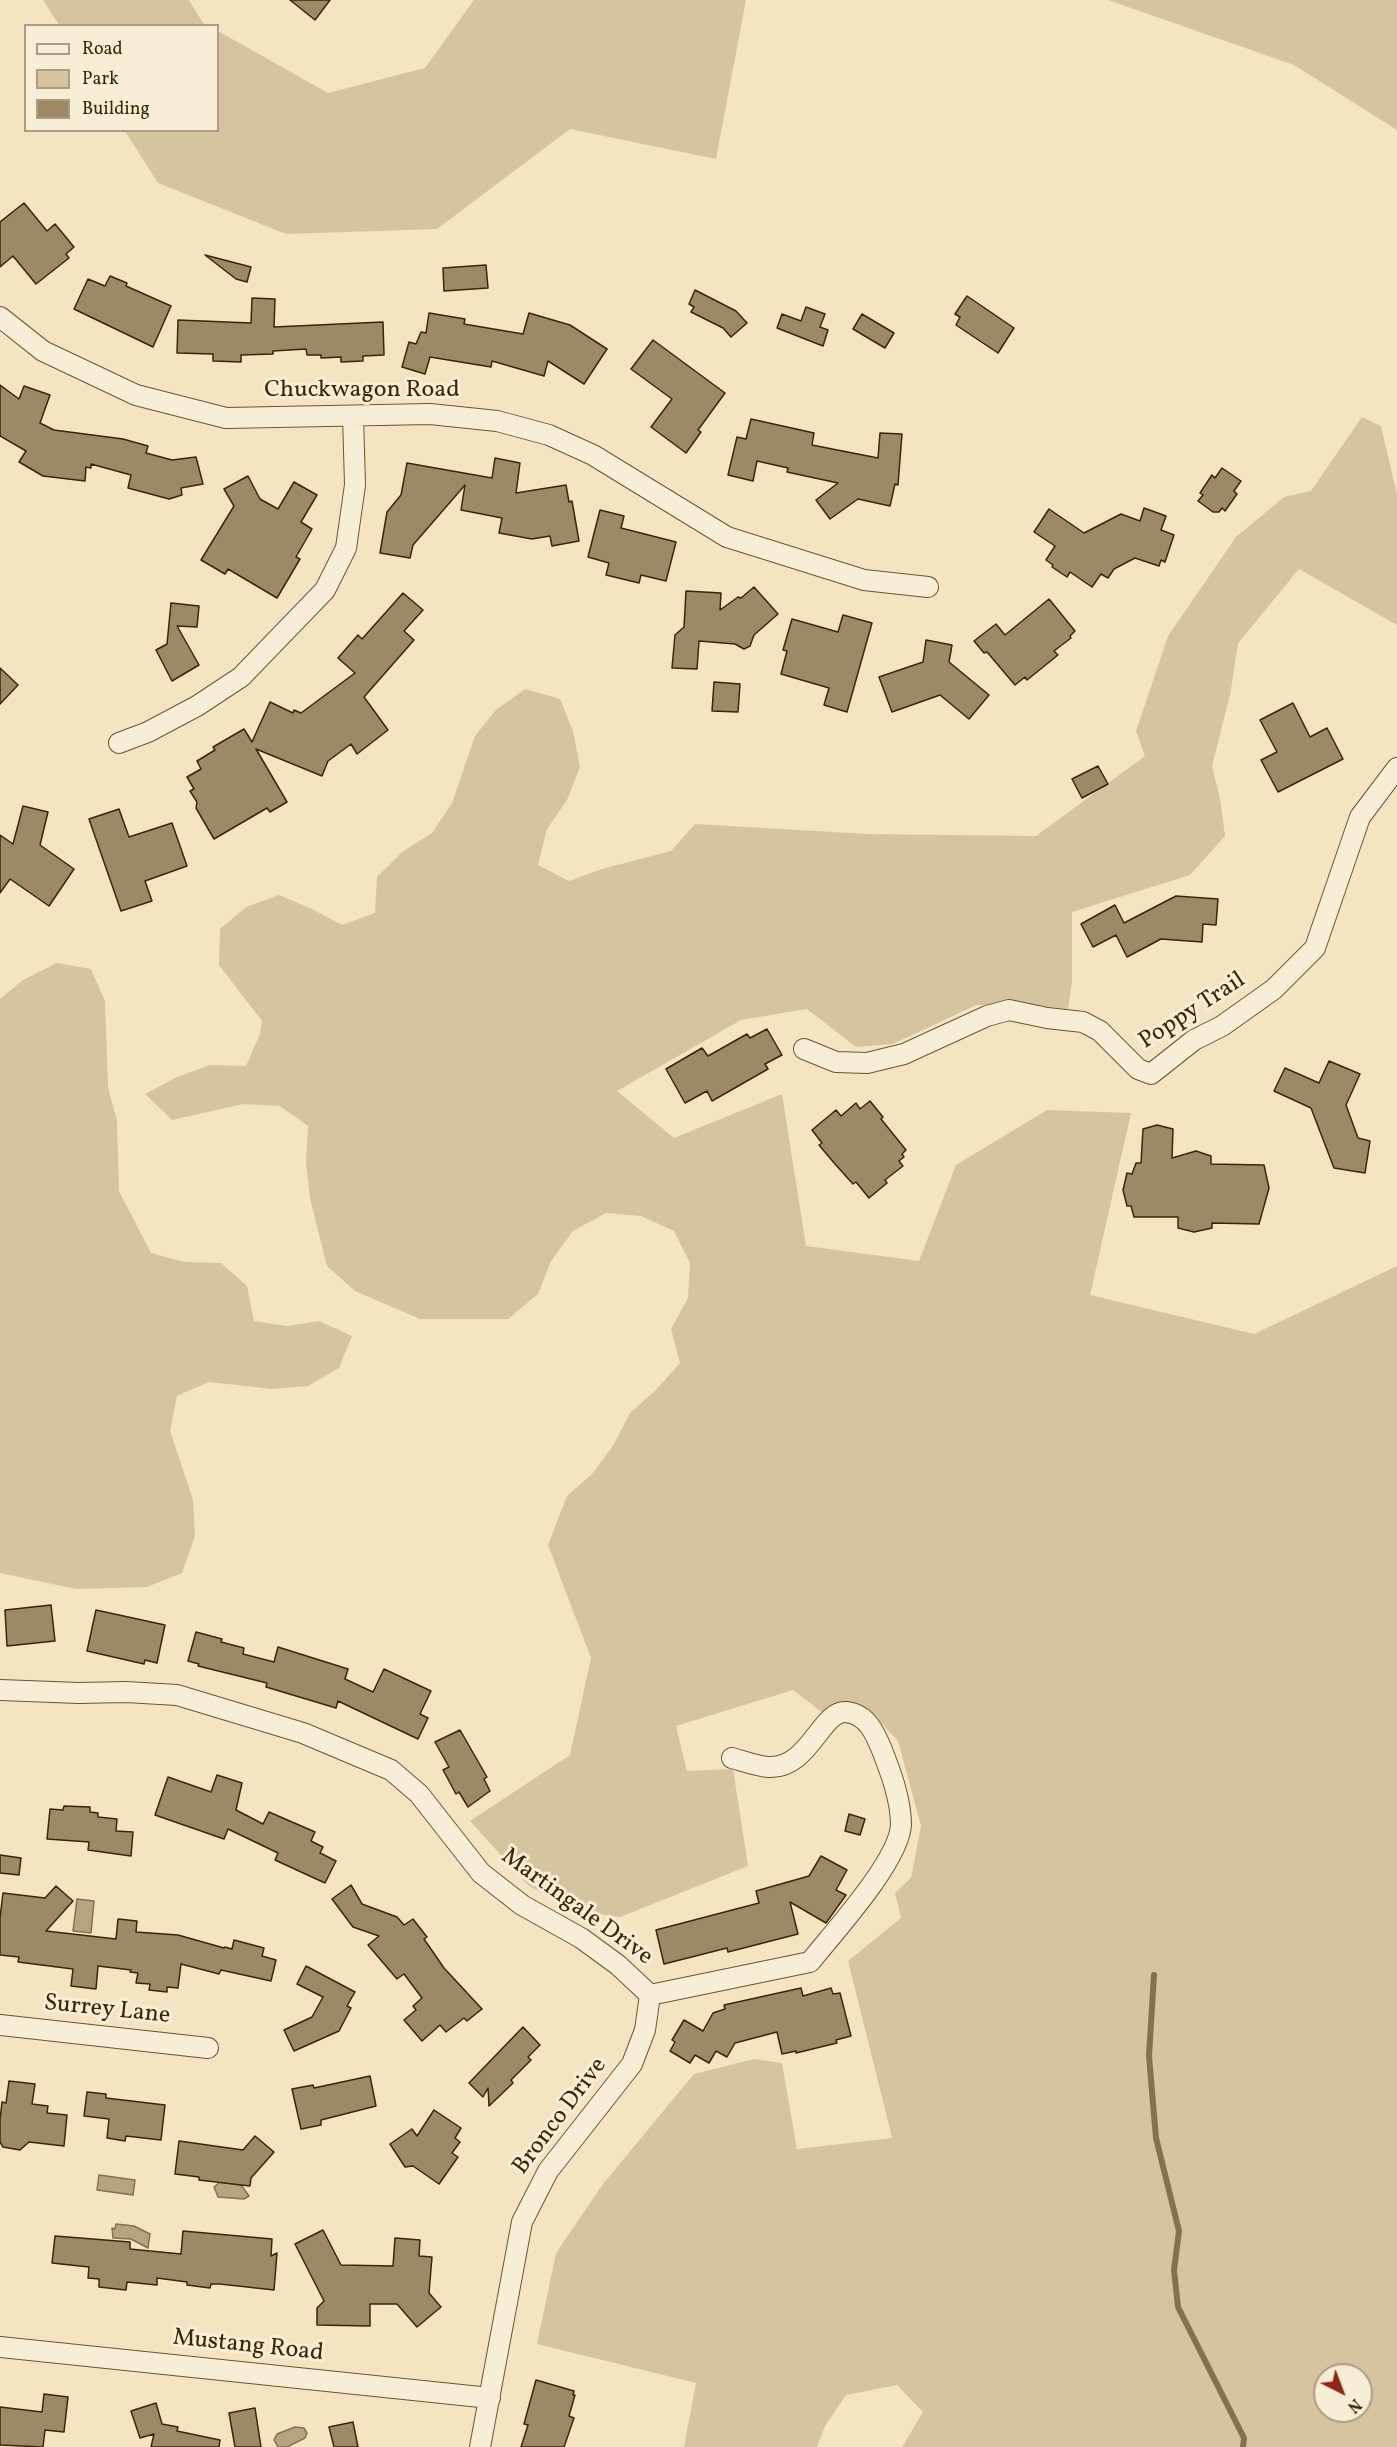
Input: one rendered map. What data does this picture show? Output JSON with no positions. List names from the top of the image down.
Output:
{
  "streets": {
    "street": [
      "Chuckwagon Road",
      "Poppy Trail",
      "Martingale Drive",
      "Surrey Lane",
      "Bronco Drive",
      "Mustang Road"
    ]
  },
  "crossings": [
    ["Martingale Drive", "Bronco Drive"],
    ["Bronco Drive", "Mustang Road"]
  ],
  "legend": ["Road", "Park", "Building"],
  "north": "bottom right"
}
